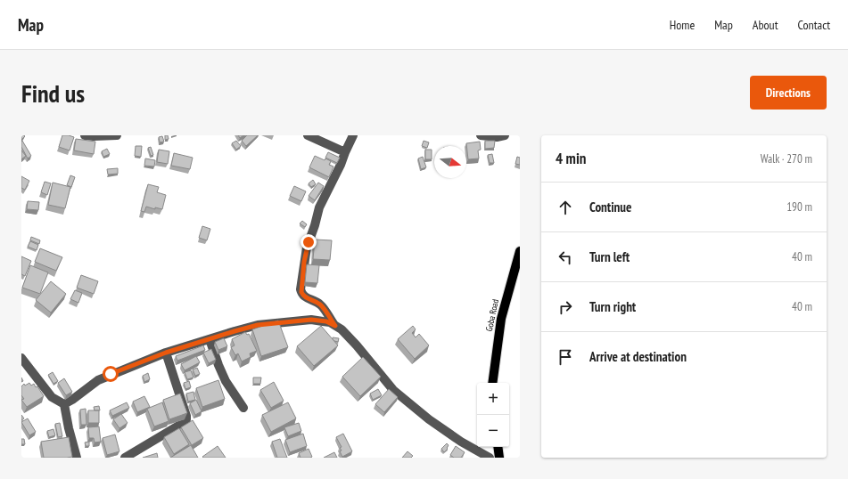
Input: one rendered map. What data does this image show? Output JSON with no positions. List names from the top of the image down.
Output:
{
  "streets": {
    "main road": ["Goba Road"]
  },
  "north": "right",
  "page": {
    "header": "Map",
    "nav": [
      "Home",
      "Map",
      "About",
      "Contact"
    ],
    "buttons": "Directions",
    "title": "Find us",
    "heading": ["4 min", "Walk · 270 m"],
    "list": [
      ["Continue", "190 m"],
      ["Turn left", "40 m"],
      ["Turn right", "40 m"],
      "Arrive at destination"
    ],
    "map_buttons": ["+", "−"]
  }
}
